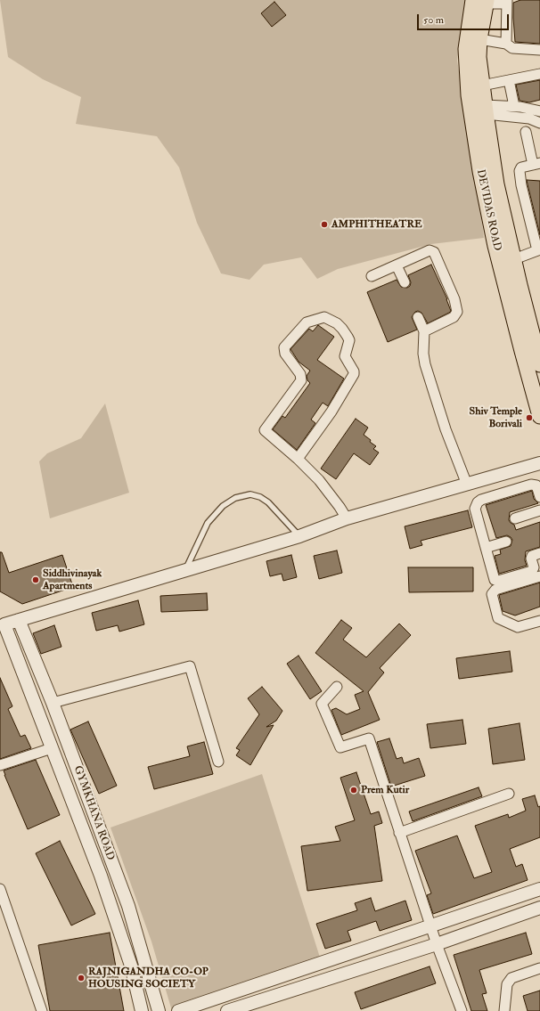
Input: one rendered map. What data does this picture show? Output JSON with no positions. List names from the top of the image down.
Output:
{
  "streets": {
    "main road": ["DEVIDAS ROAD"],
    "street": ["GYMKHANA ROAD"]
  },
  "places": [
    "AMPHITHEATRE",
    "Shiv Temple Borivali",
    "Siddhivinayak Apartments",
    "Prem Kutir",
    "RAJNIGANDHA CO-OP HOUSING SOCIETY"
  ],
  "scale_bar": "50 m"
}
